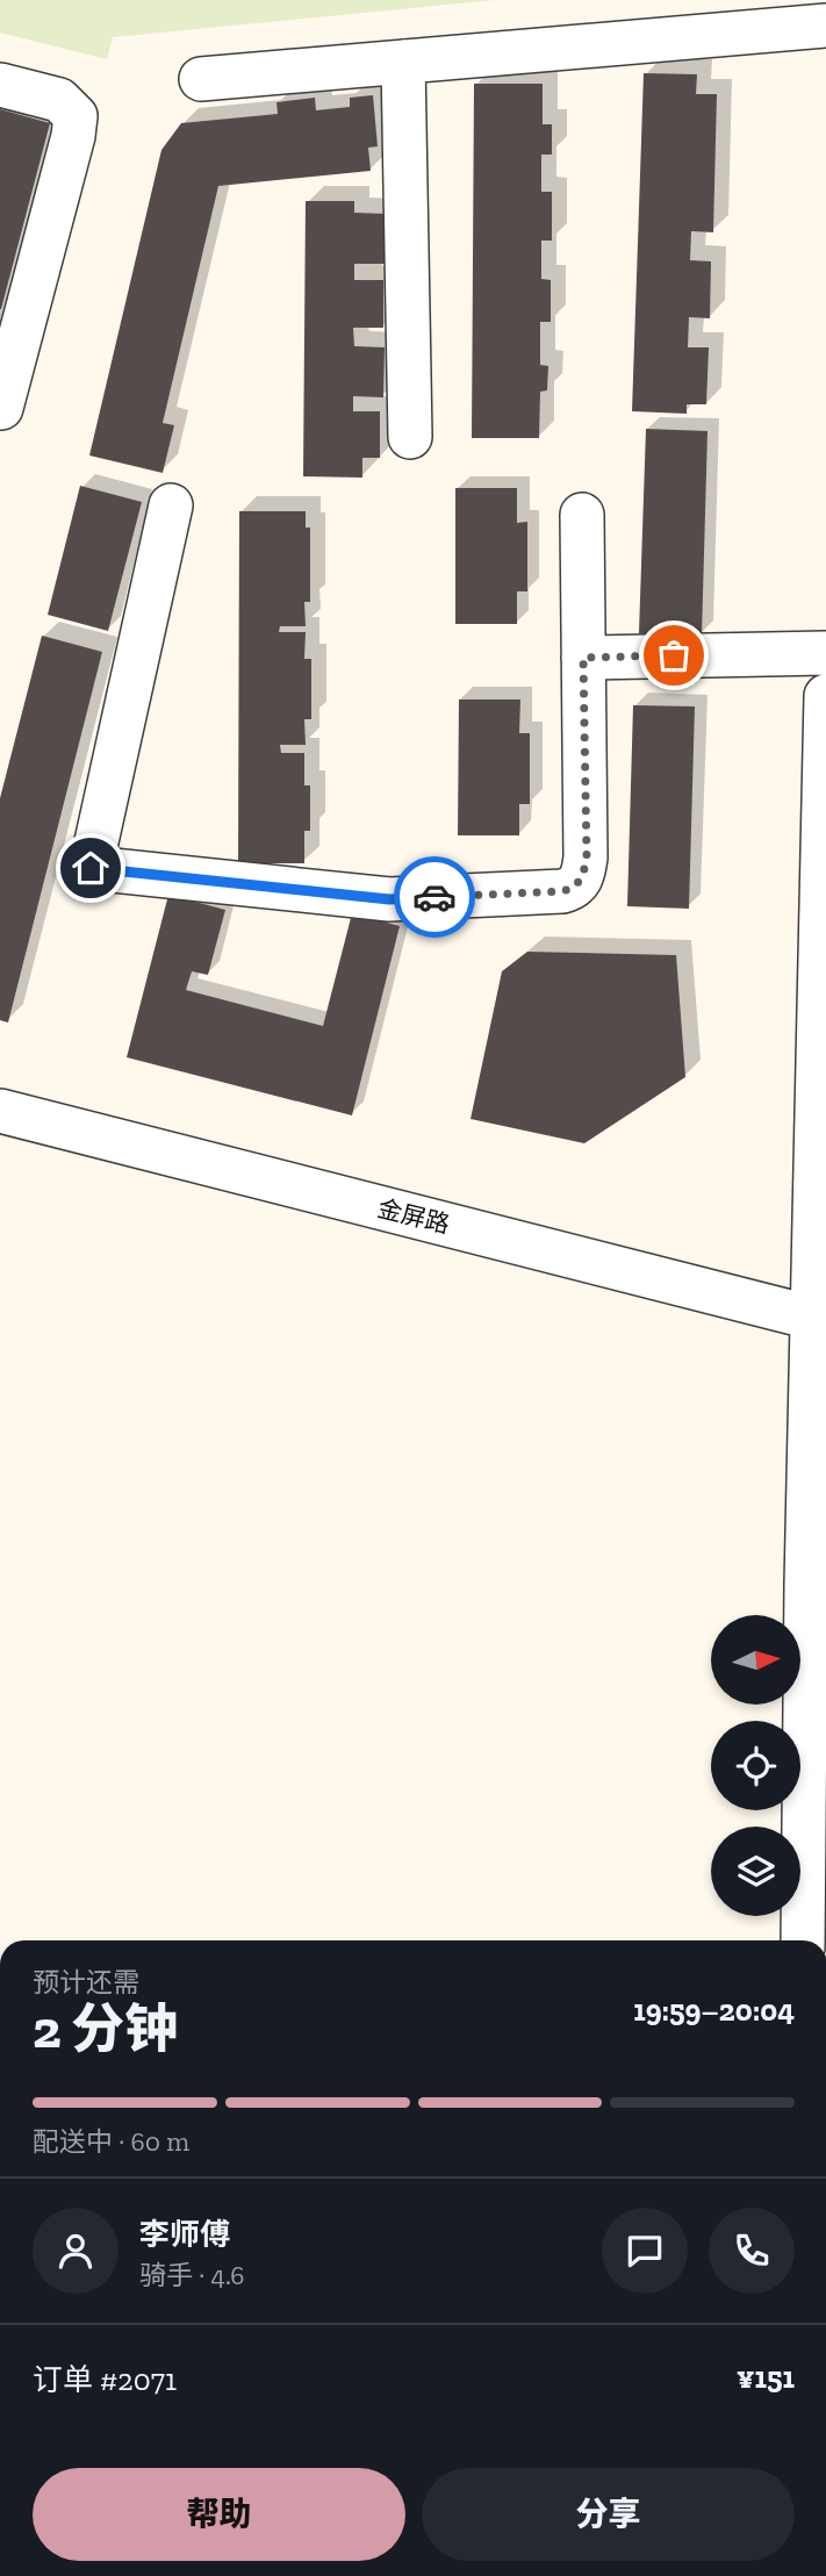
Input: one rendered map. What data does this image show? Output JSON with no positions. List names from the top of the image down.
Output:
{
  "streets": {
    "street": ["金屏路"]
  },
  "north": "right",
  "page": {
    "heading": ["2 分钟", "预计还需", "19:59–20:04"],
    "panel": [
      "李师傅",
      "骑手 · 4.6",
      "订单 #2071",
      "¥151"
    ],
    "bar": "配送中 · 60 m",
    "buttons": ["帮助", "分享"]
  }
}
